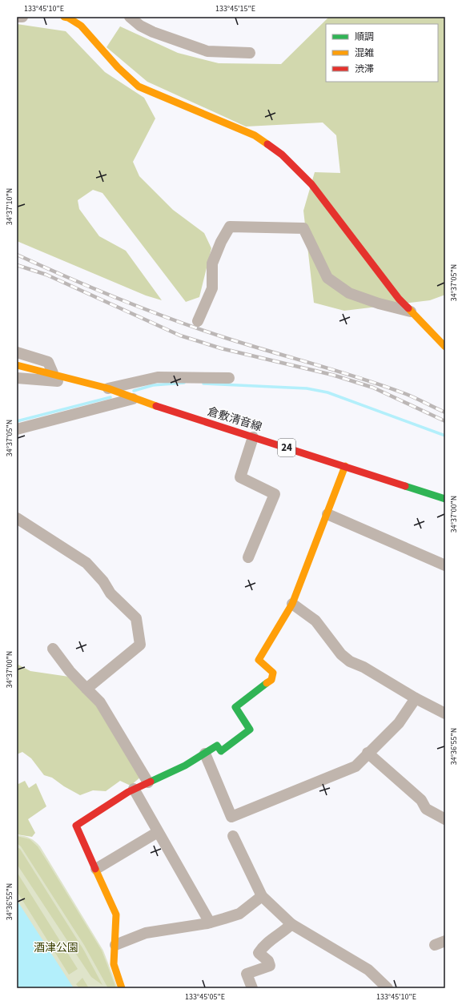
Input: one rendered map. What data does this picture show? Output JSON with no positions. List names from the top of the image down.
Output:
{
  "streets": {
    "street": ["倉敷清音線", "24"]
  },
  "parks": ["酒津公園"],
  "legend": ["順調", "混雑", "渋滞"],
  "coordinates": [
    "133°45'10\"E",
    "133°45'15\"E",
    "34°37'10\"N",
    "34°37'05\"N",
    "34°37'00\"N",
    "34°36'55\"N",
    "133°45'05\"E"
  ]
}
